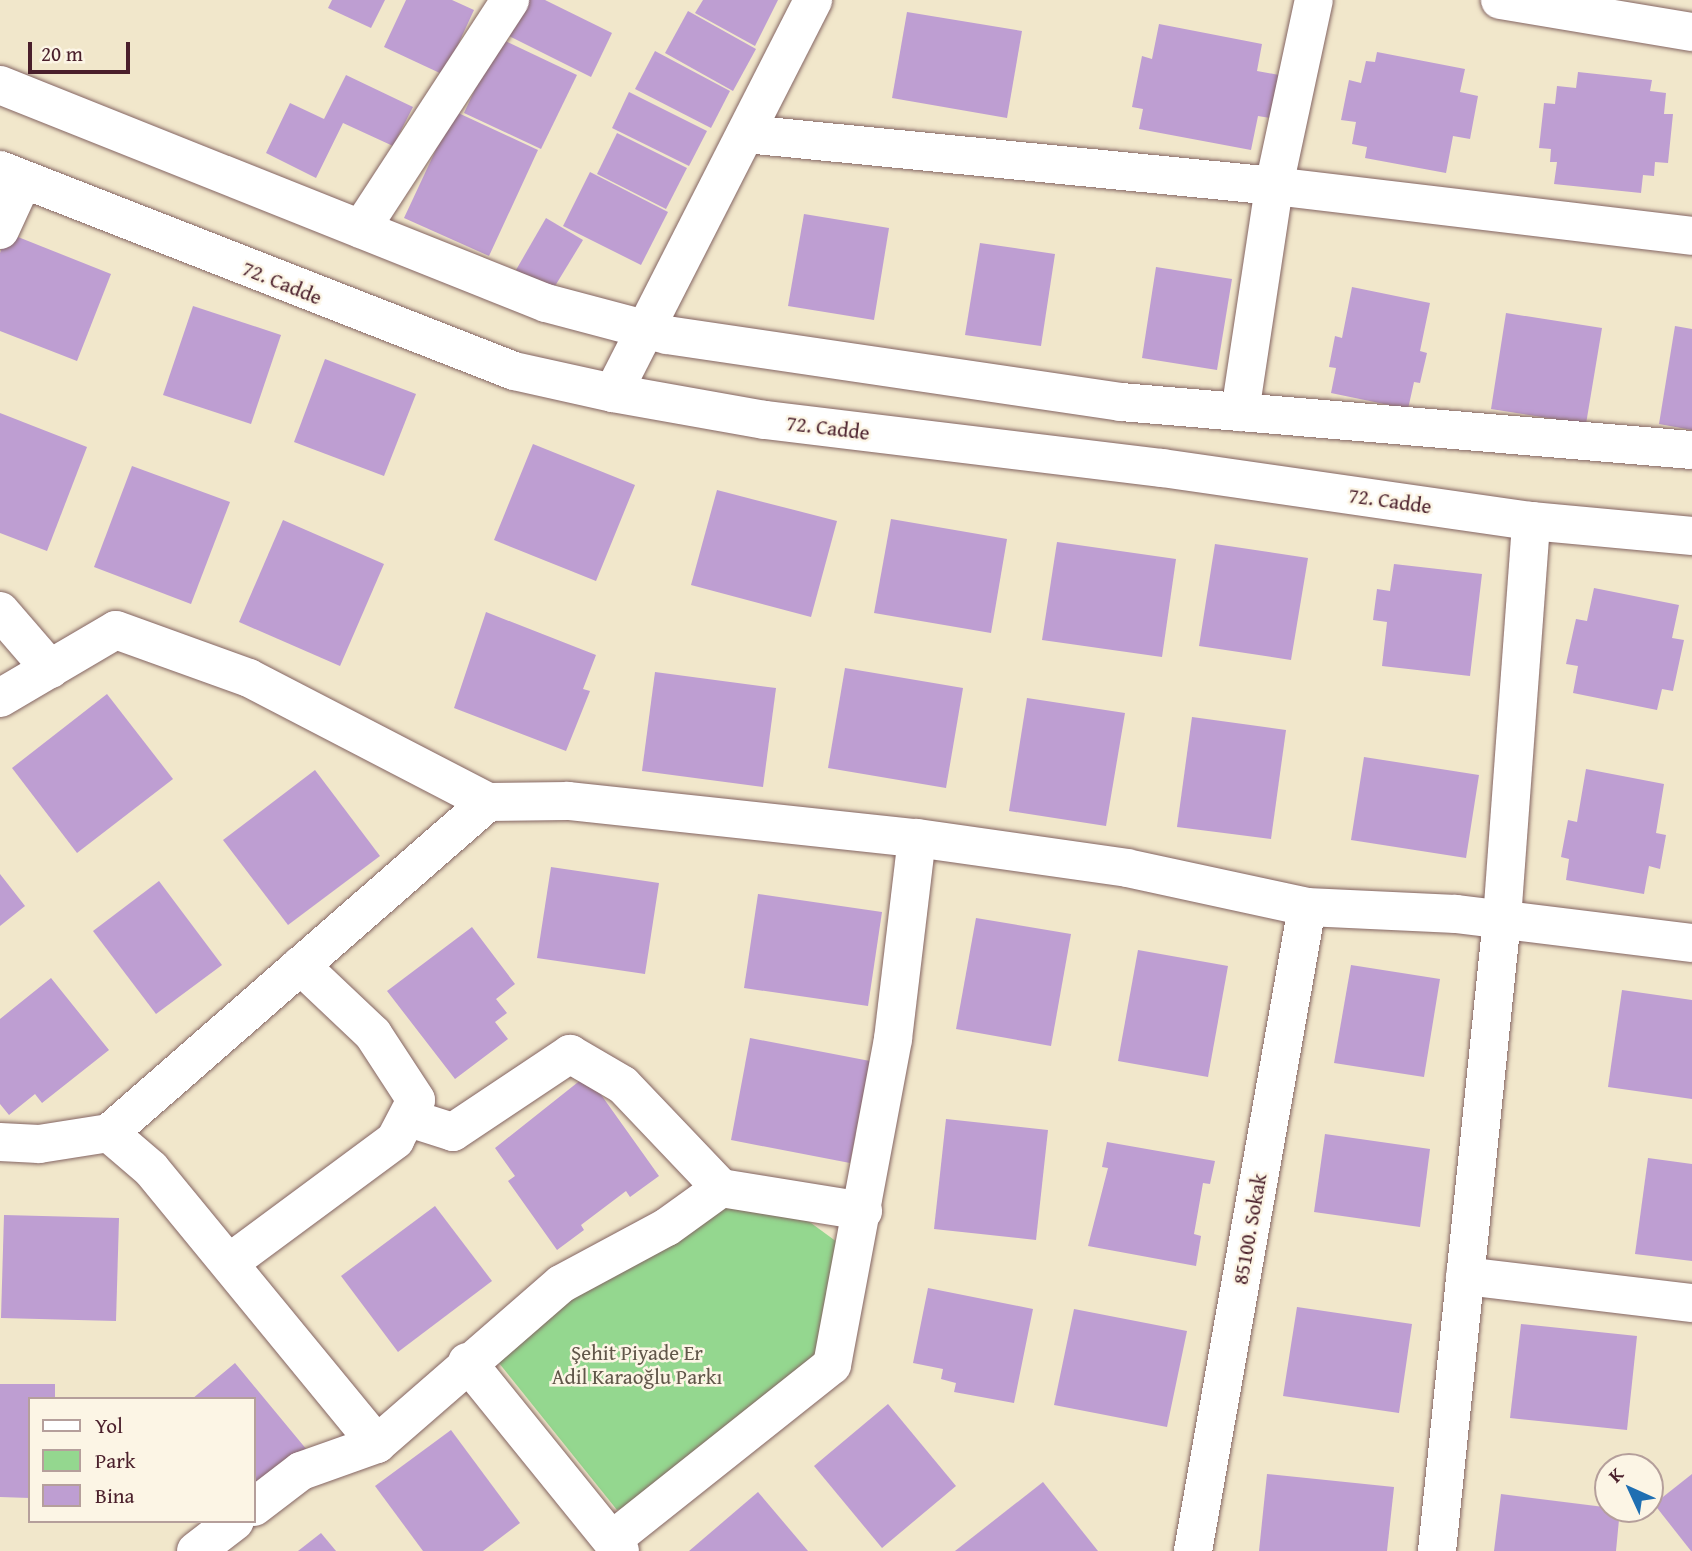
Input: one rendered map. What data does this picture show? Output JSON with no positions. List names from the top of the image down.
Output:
{
  "streets": {
    "street": ["72. Cadde", "85100. Sokak"]
  },
  "parks": ["Şehit Piyade Er Adil Karaoğlu Parkı"],
  "legend": ["Yol", "Park", "Bina"],
  "scale_bar": "20 m",
  "north": "top left"
}
